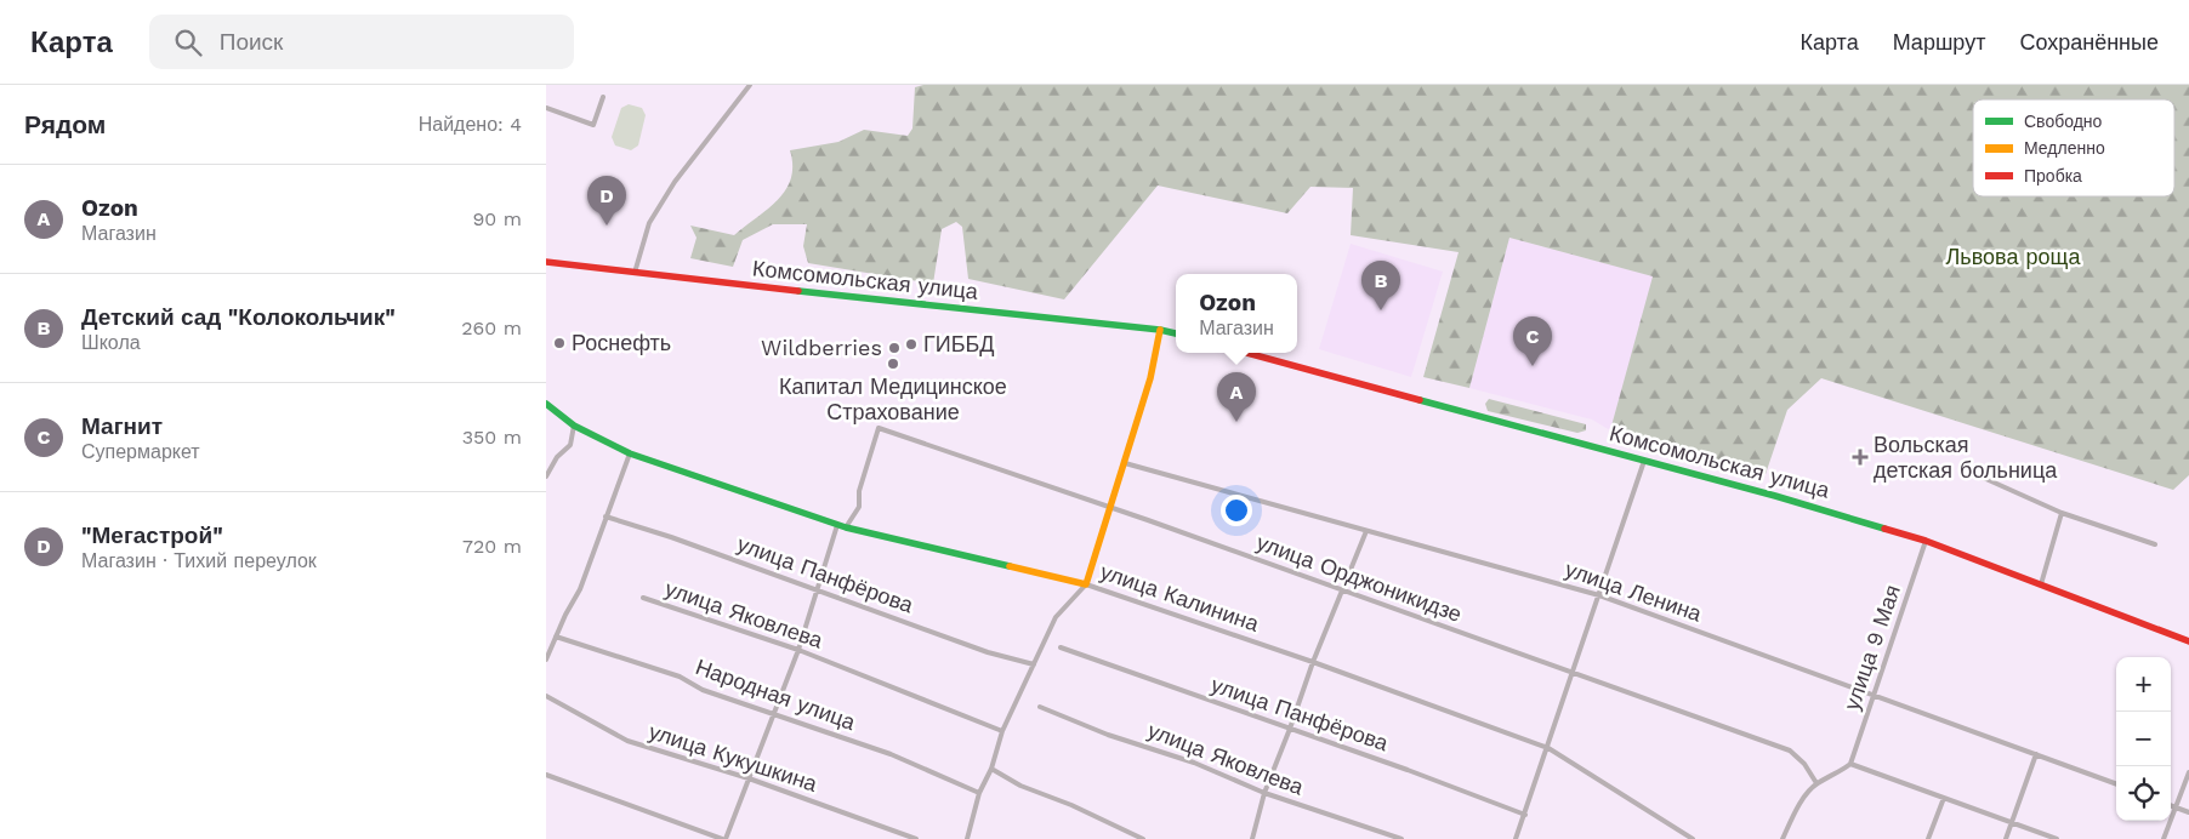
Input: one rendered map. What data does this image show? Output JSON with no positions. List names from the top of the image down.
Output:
{
  "streets": {
    "main road": ["Комсомольская улица", "улица Калинина"],
    "street": [
      "улица Панфёрова",
      "улица Орджоникидзе",
      "улица Ленина",
      "улица Яковлева",
      "улица 9 Мая",
      "Народная улица",
      "улица Кукушкина"
    ]
  },
  "crossings": [
    ["Комсомольская улица", "улица 9 Мая"],
    ["улица Орджоникидзе", "улица Калинина"],
    ["улица Ленина", "улица 9 Мая"]
  ],
  "parks": ["Львова роща"],
  "places": {
    "other": [
      "Роснефть",
      "ГИББД",
      "Wildberries",
      "Капитал Медицинское Страхование"
    ],
    "health": ["Вольская детская больница"]
  },
  "legend": ["Свободно", "Медленно", "Пробка"],
  "page": {
    "header": "Карта",
    "search": "Поиск",
    "nav": ["Карта", "Маршрут", "Сохранённые"],
    "heading": ["Рядом", "Найдено: 4"],
    "list": [
      {
        "mark": "A",
        "name": "Ozon",
        "note": "Магазин",
        "value": "90 m"
      },
      {
        "mark": "B",
        "name": "Детский сад \"Колокольчик\"",
        "note": "Школа",
        "value": "260 m"
      },
      {
        "mark": "C",
        "name": "Магнит",
        "note": "Супермаркет",
        "value": "350 m"
      },
      {
        "mark": "D",
        "name": "\"Мегастрой\"",
        "note": "Магазин · Тихий переулок",
        "value": "720 m"
      }
    ],
    "pins": [
      "D",
      "B",
      "C",
      "A"
    ],
    "popup": ["Ozon", "Магазин"],
    "map_buttons": ["+", "−"]
  }
}
